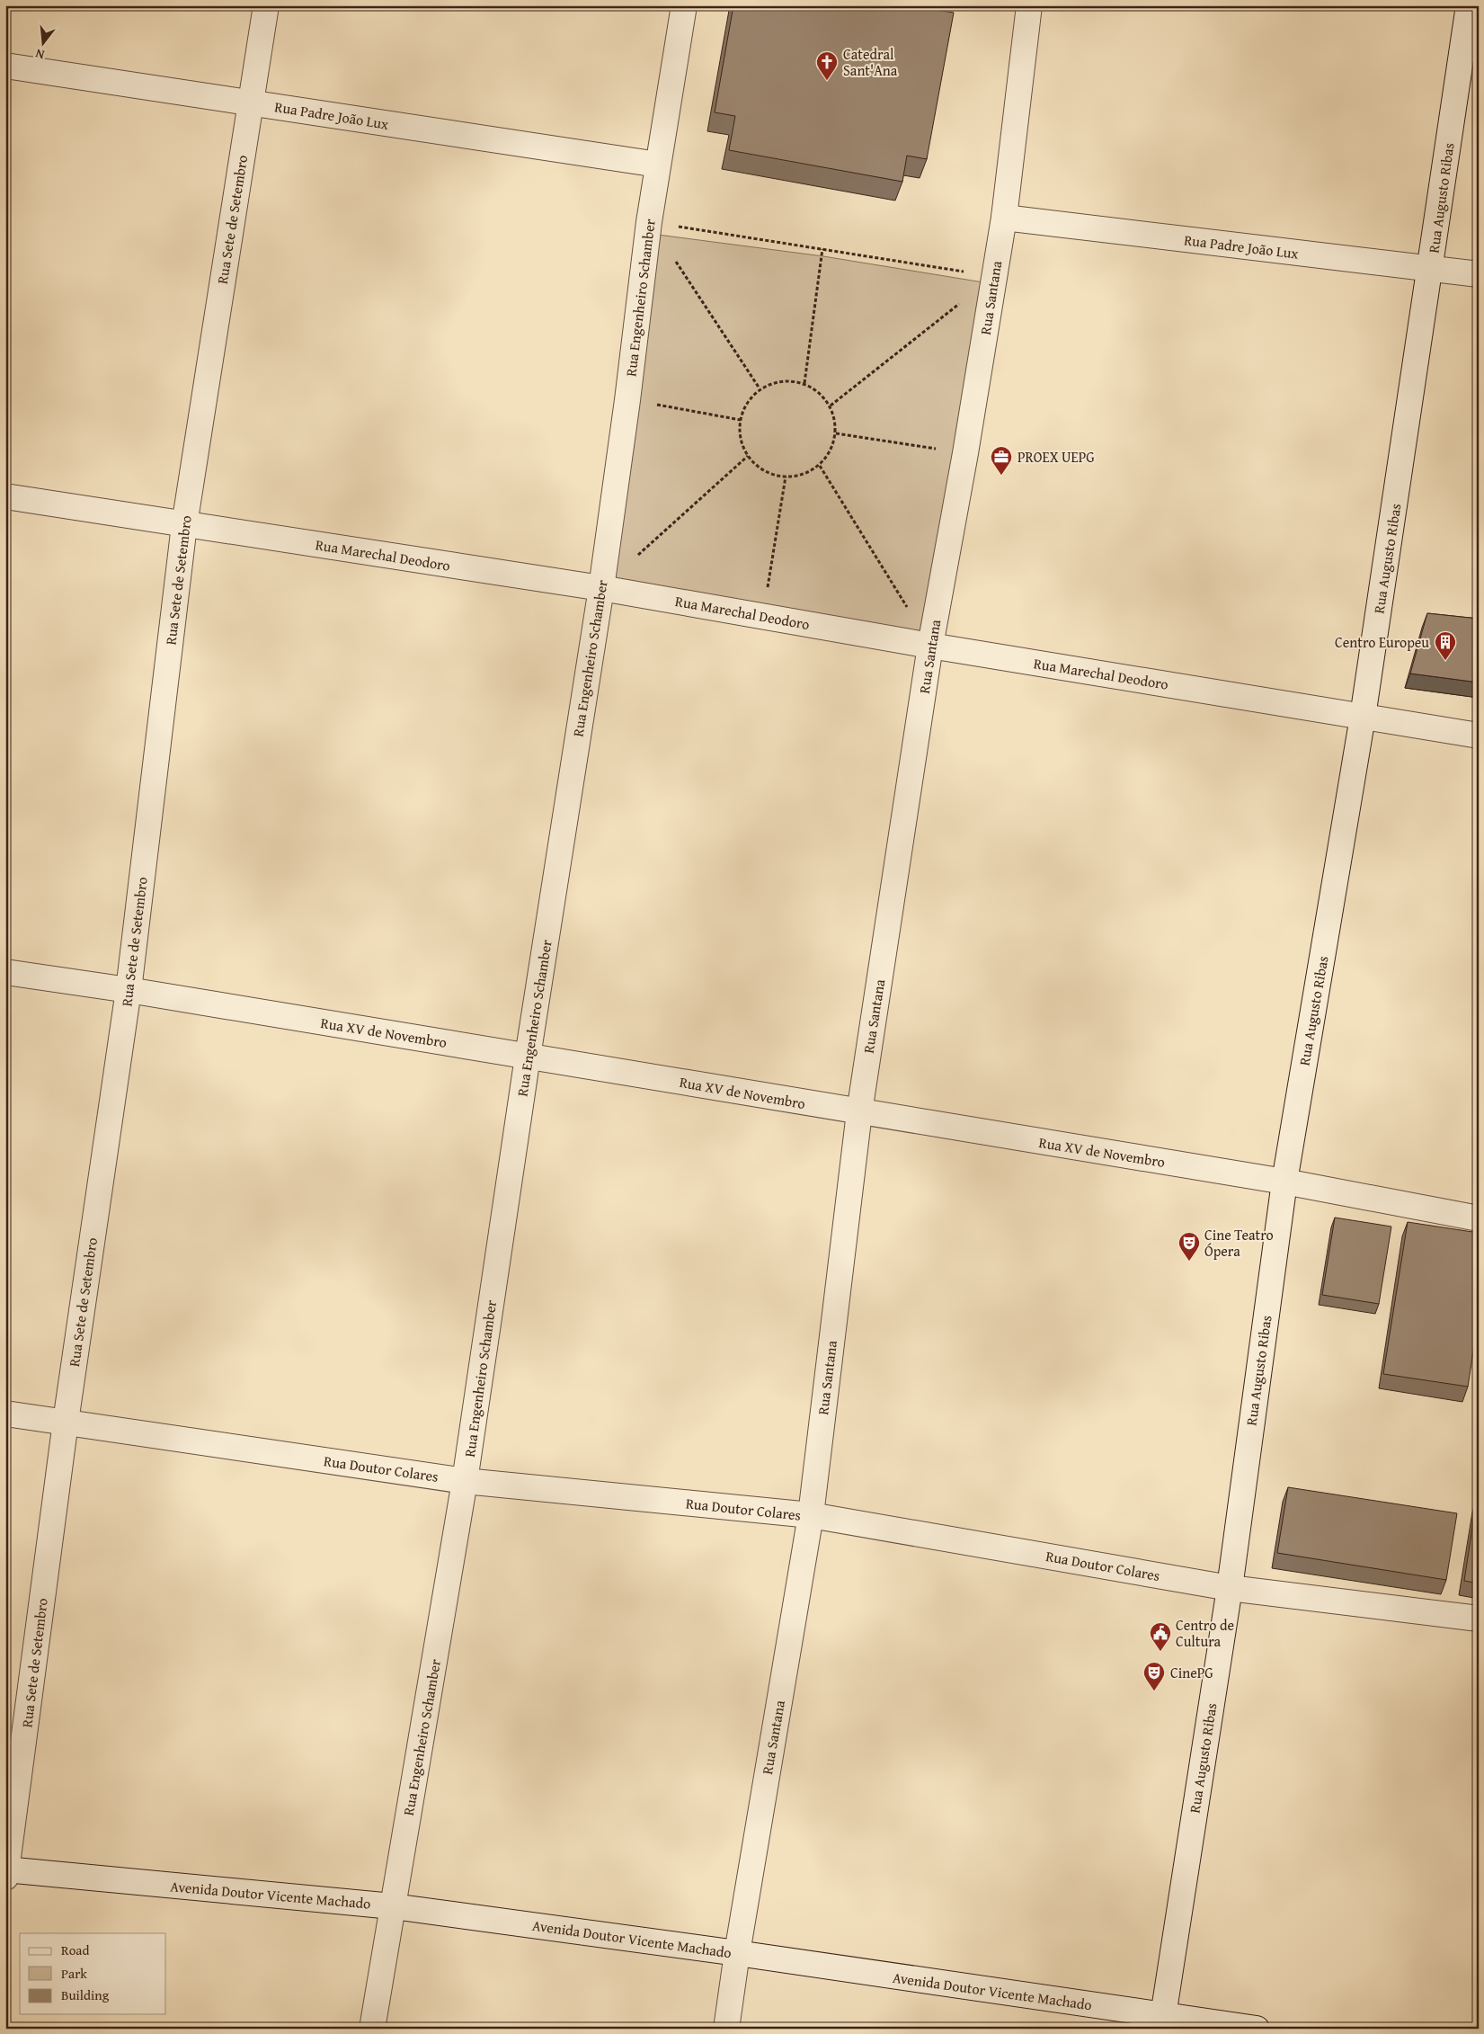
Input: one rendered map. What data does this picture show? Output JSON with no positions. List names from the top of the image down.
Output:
{
  "streets": {
    "street": [
      "Rua Padre João Lux",
      "Rua Augusto Ribas",
      "Rua Sete de Setembro",
      "Rua Engenheiro Schamber",
      "Rua Santana",
      "Rua Marechal Deodoro",
      "Rua XV de Novembro",
      "Rua Doutor Colares",
      "Avenida Doutor Vicente Machado"
    ]
  },
  "crossings": [
    ["Rua Padre João Lux", "Rua Augusto Ribas"],
    ["Rua Padre João Lux", "Rua Sete de Setembro"],
    ["Rua Padre João Lux", "Rua Engenheiro Schamber"],
    ["Rua Padre João Lux", "Rua Santana"],
    ["Rua Augusto Ribas", "Rua Marechal Deodoro"],
    ["Rua Augusto Ribas", "Rua XV de Novembro"],
    ["Rua Augusto Ribas", "Rua Doutor Colares"],
    ["Rua Augusto Ribas", "Avenida Doutor Vicente Machado"],
    ["Rua Sete de Setembro", "Rua Marechal Deodoro"],
    ["Rua Sete de Setembro", "Rua XV de Novembro"],
    ["Rua Sete de Setembro", "Rua Doutor Colares"],
    ["Rua Sete de Setembro", "Avenida Doutor Vicente Machado"],
    ["Rua Engenheiro Schamber", "Rua Marechal Deodoro"],
    ["Rua Engenheiro Schamber", "Rua XV de Novembro"],
    ["Rua Engenheiro Schamber", "Rua Doutor Colares"],
    ["Rua Engenheiro Schamber", "Avenida Doutor Vicente Machado"],
    ["Rua Santana", "Rua Marechal Deodoro"],
    ["Rua Santana", "Rua XV de Novembro"],
    ["Rua Santana", "Rua Doutor Colares"],
    ["Rua Santana", "Avenida Doutor Vicente Machado"]
  ],
  "places": {
    "church": ["Catedral Sant'Ana"],
    "office": ["PROEX UEPG"],
    "building": ["Centro Europeu"],
    "theatre": ["Cine Teatro Ópera", "CinePG"],
    "public building": ["Centro de Cultura"]
  },
  "legend": ["Road", "Park", "Building"],
  "north": "bottom"
}
